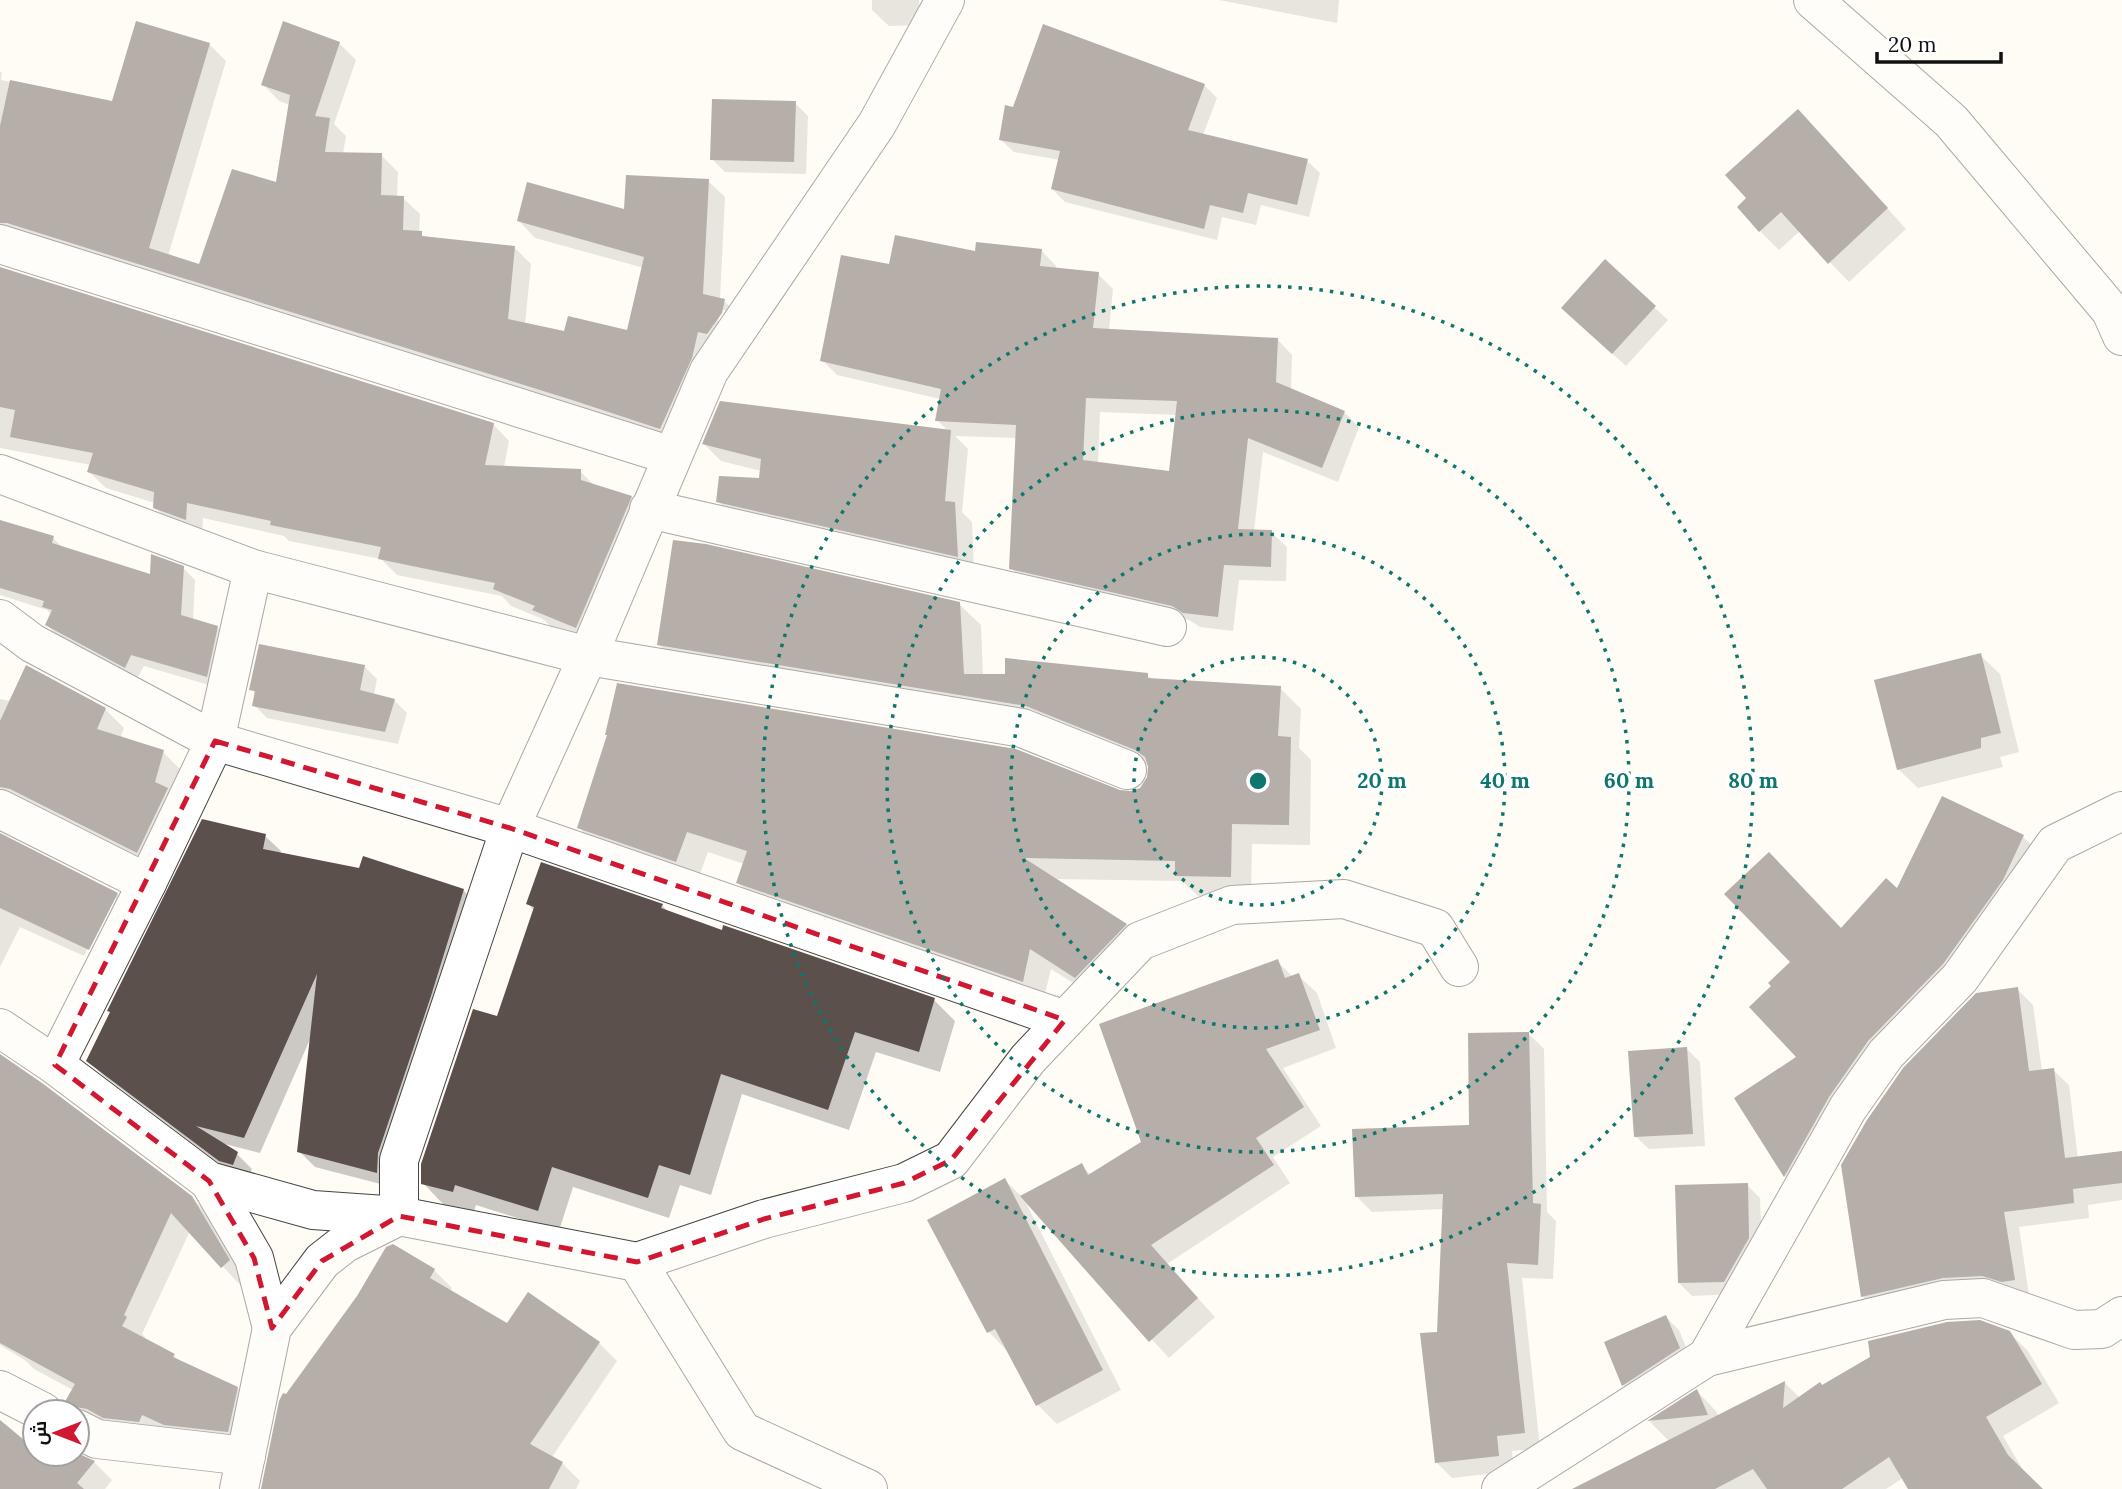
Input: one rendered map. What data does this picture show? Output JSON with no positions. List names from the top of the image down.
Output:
{
  "scale_bar": "20 m",
  "north": "left",
  "rings": [
    "20 m",
    "40 m",
    "60 m",
    "80 m"
  ]
}
